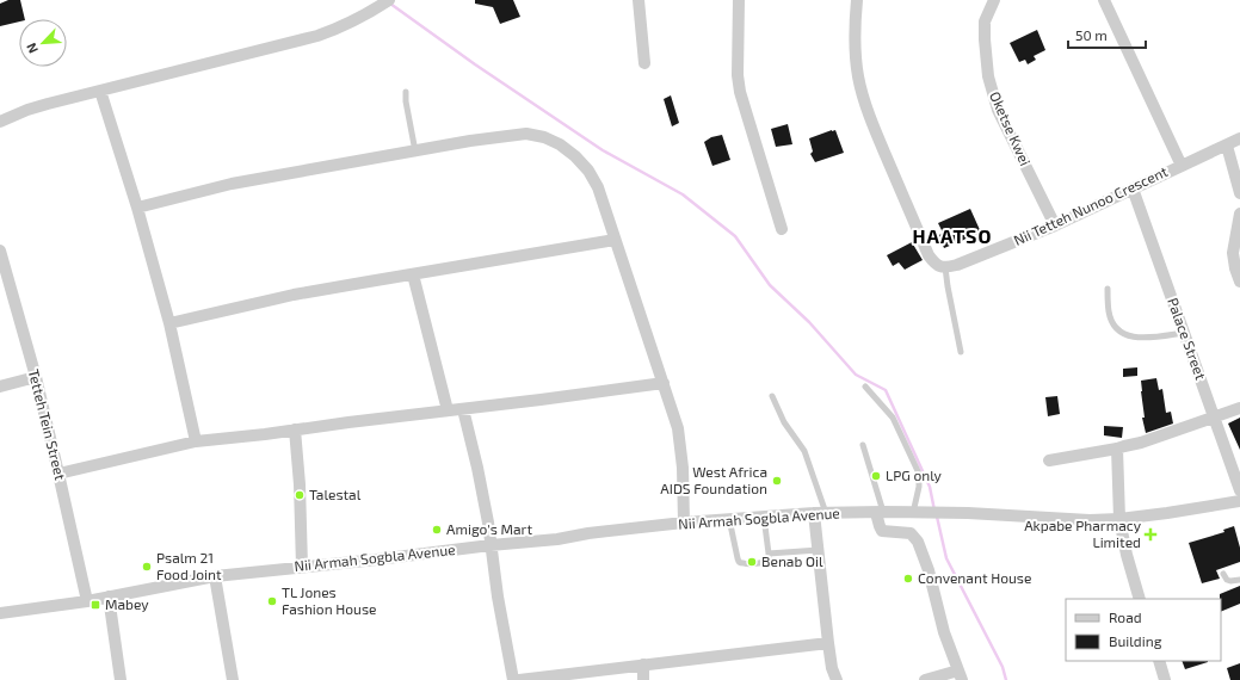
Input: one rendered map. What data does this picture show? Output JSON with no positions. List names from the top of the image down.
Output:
{
  "streets": {
    "street": [
      "Oketse Kwei",
      "Nii Tetteh Nunoo Crescent",
      "Palace Street",
      "Tetteh Tein Street",
      "Nii Armah Sogbla Avenue"
    ]
  },
  "crossings": [
    ["Oketse Kwei", "Nii Tetteh Nunoo Crescent"],
    ["Nii Tetteh Nunoo Crescent", "Palace Street"],
    ["Tetteh Tein Street", "Nii Armah Sogbla Avenue"]
  ],
  "districts": ["HAATSO"],
  "places": {
    "other": [
      "LPG only",
      "West Africa AIDS Foundation",
      "Talestal",
      "Amigo's Mart",
      "Benab Oil",
      "Psalm 21 Food Joint",
      "Convenant House",
      "TL Jones Fashion House"
    ],
    "health": ["Akpabe Pharmacy Limited"],
    "transit": ["Mabey"]
  },
  "legend": ["Road", "Building"],
  "scale_bar": "50 m",
  "north": "bottom left"
}
